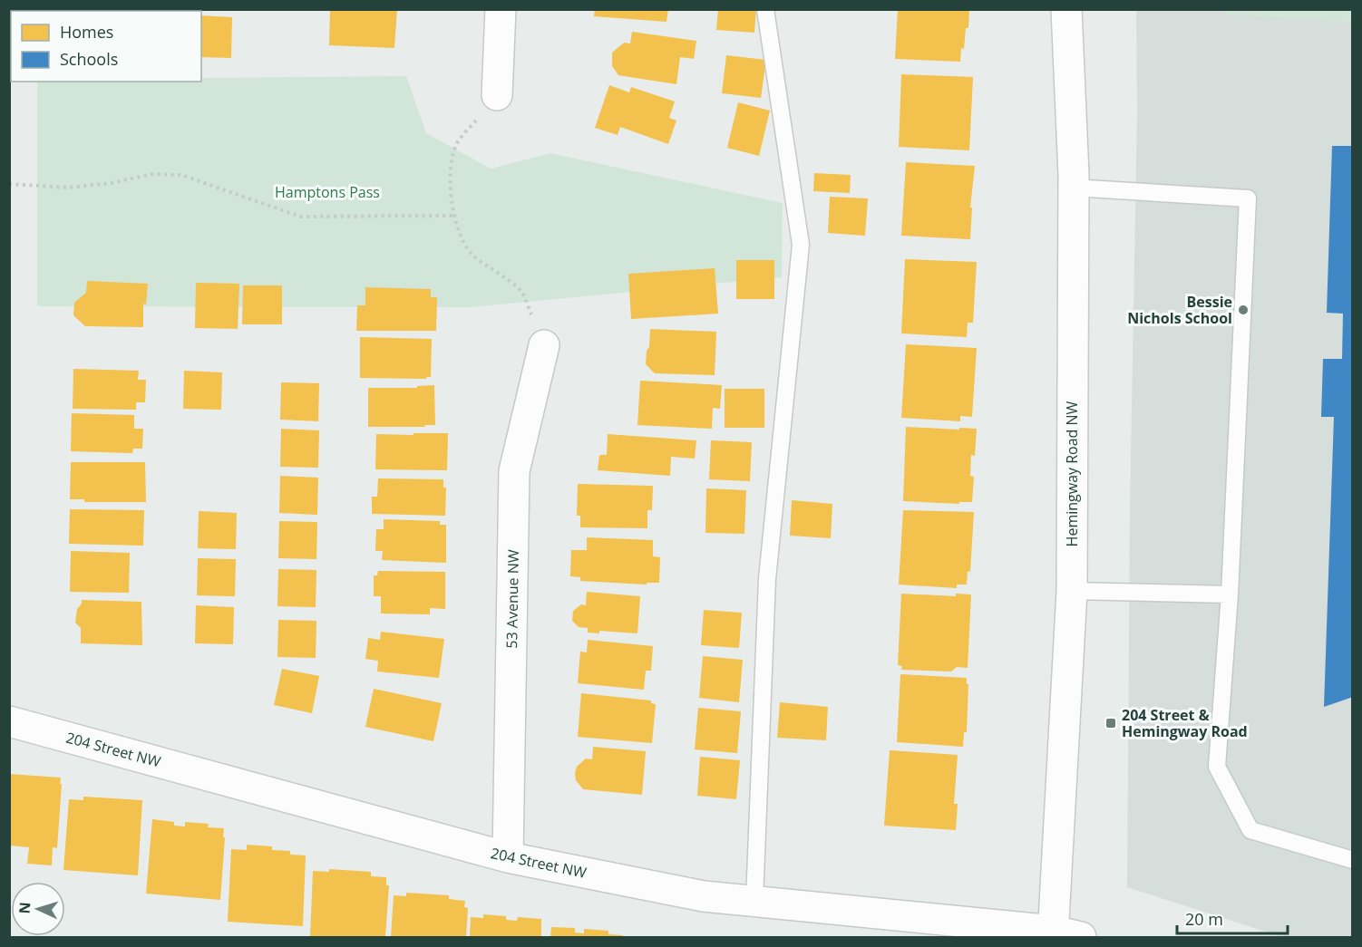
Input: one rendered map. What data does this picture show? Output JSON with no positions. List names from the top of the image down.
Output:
{
  "streets": {
    "street": ["Hemingway Road NW", "53 Avenue NW", "204 Street NW"]
  },
  "crossings": [
    ["Hemingway Road NW", "204 Street NW"],
    ["53 Avenue NW", "204 Street NW"]
  ],
  "parks": ["Hamptons Pass"],
  "places": {
    "other": ["Bessie Nichols School"],
    "transit": ["204 Street & Hemingway Road"]
  },
  "legend": ["Homes", "Schools"],
  "scale_bar": "20 m",
  "north": "left"
}
